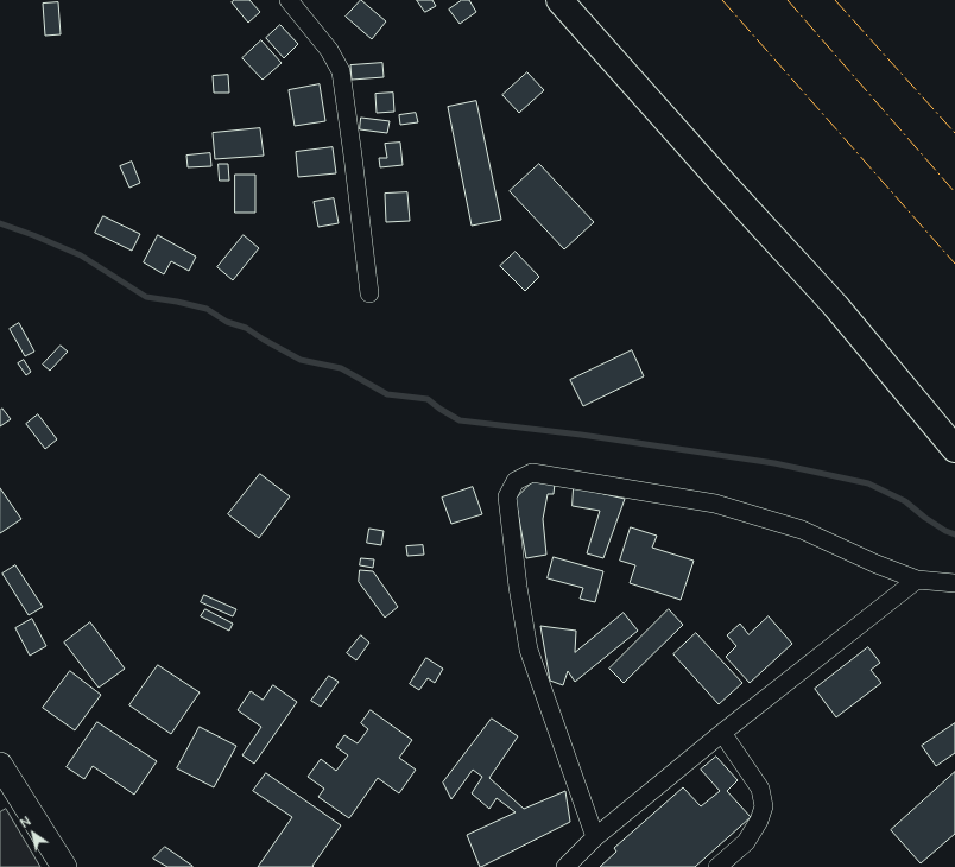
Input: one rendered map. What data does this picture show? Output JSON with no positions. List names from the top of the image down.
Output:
{
  "north": "top left"
}
